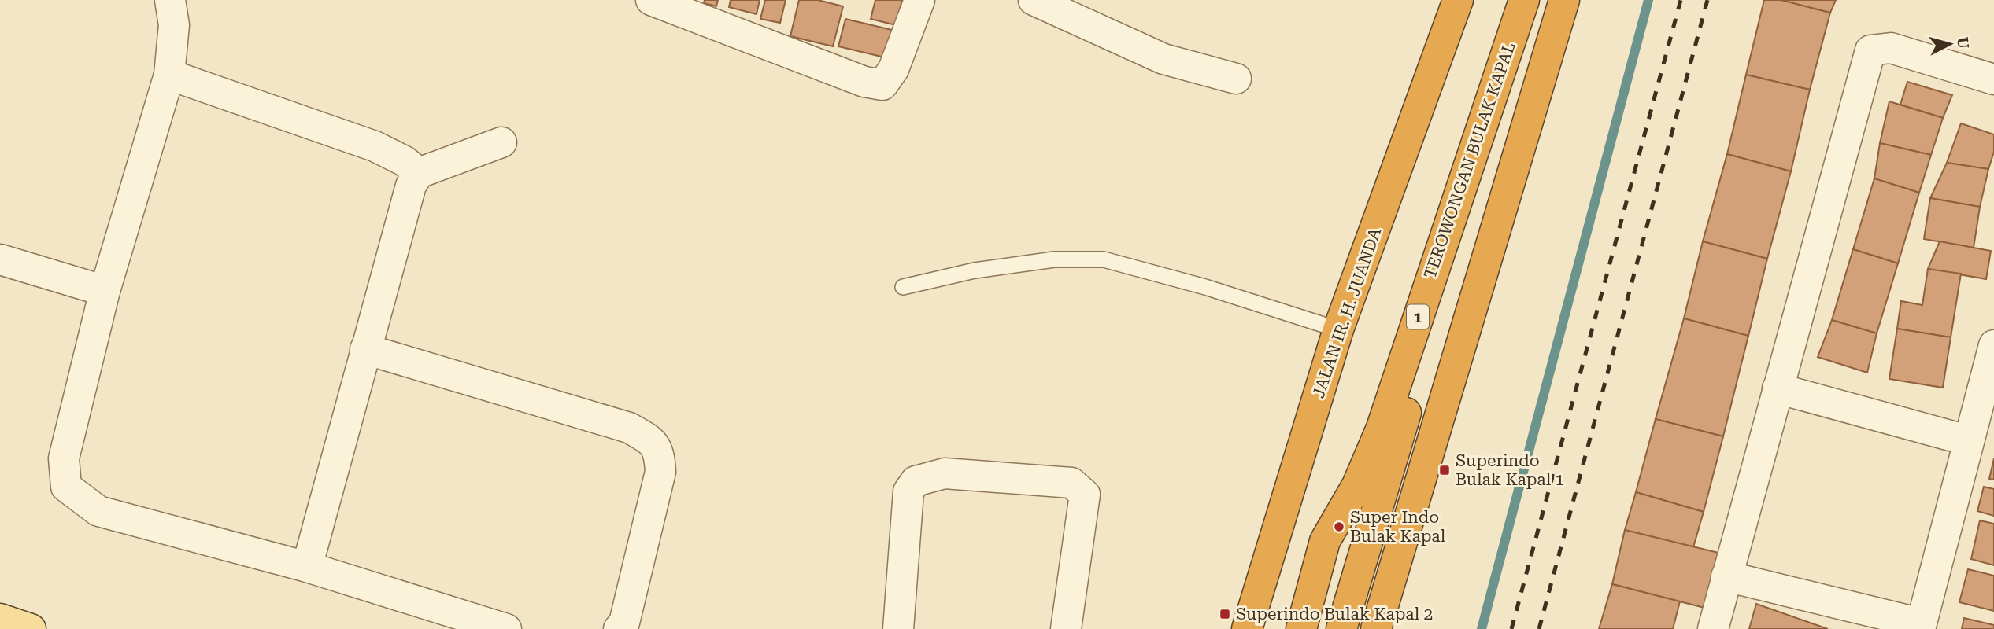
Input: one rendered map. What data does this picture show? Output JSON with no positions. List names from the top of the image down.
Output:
{
  "streets": {
    "highway": ["TEROWONGAN BULAK KAPAL", "JALAN IR. H. JUANDA", "1"]
  },
  "places": {
    "transit": ["Superindo Bulak Kapal 1", "Superindo Bulak Kapal 2"],
    "other": ["Super Indo Bulak Kapal"]
  },
  "north": "right"
}
